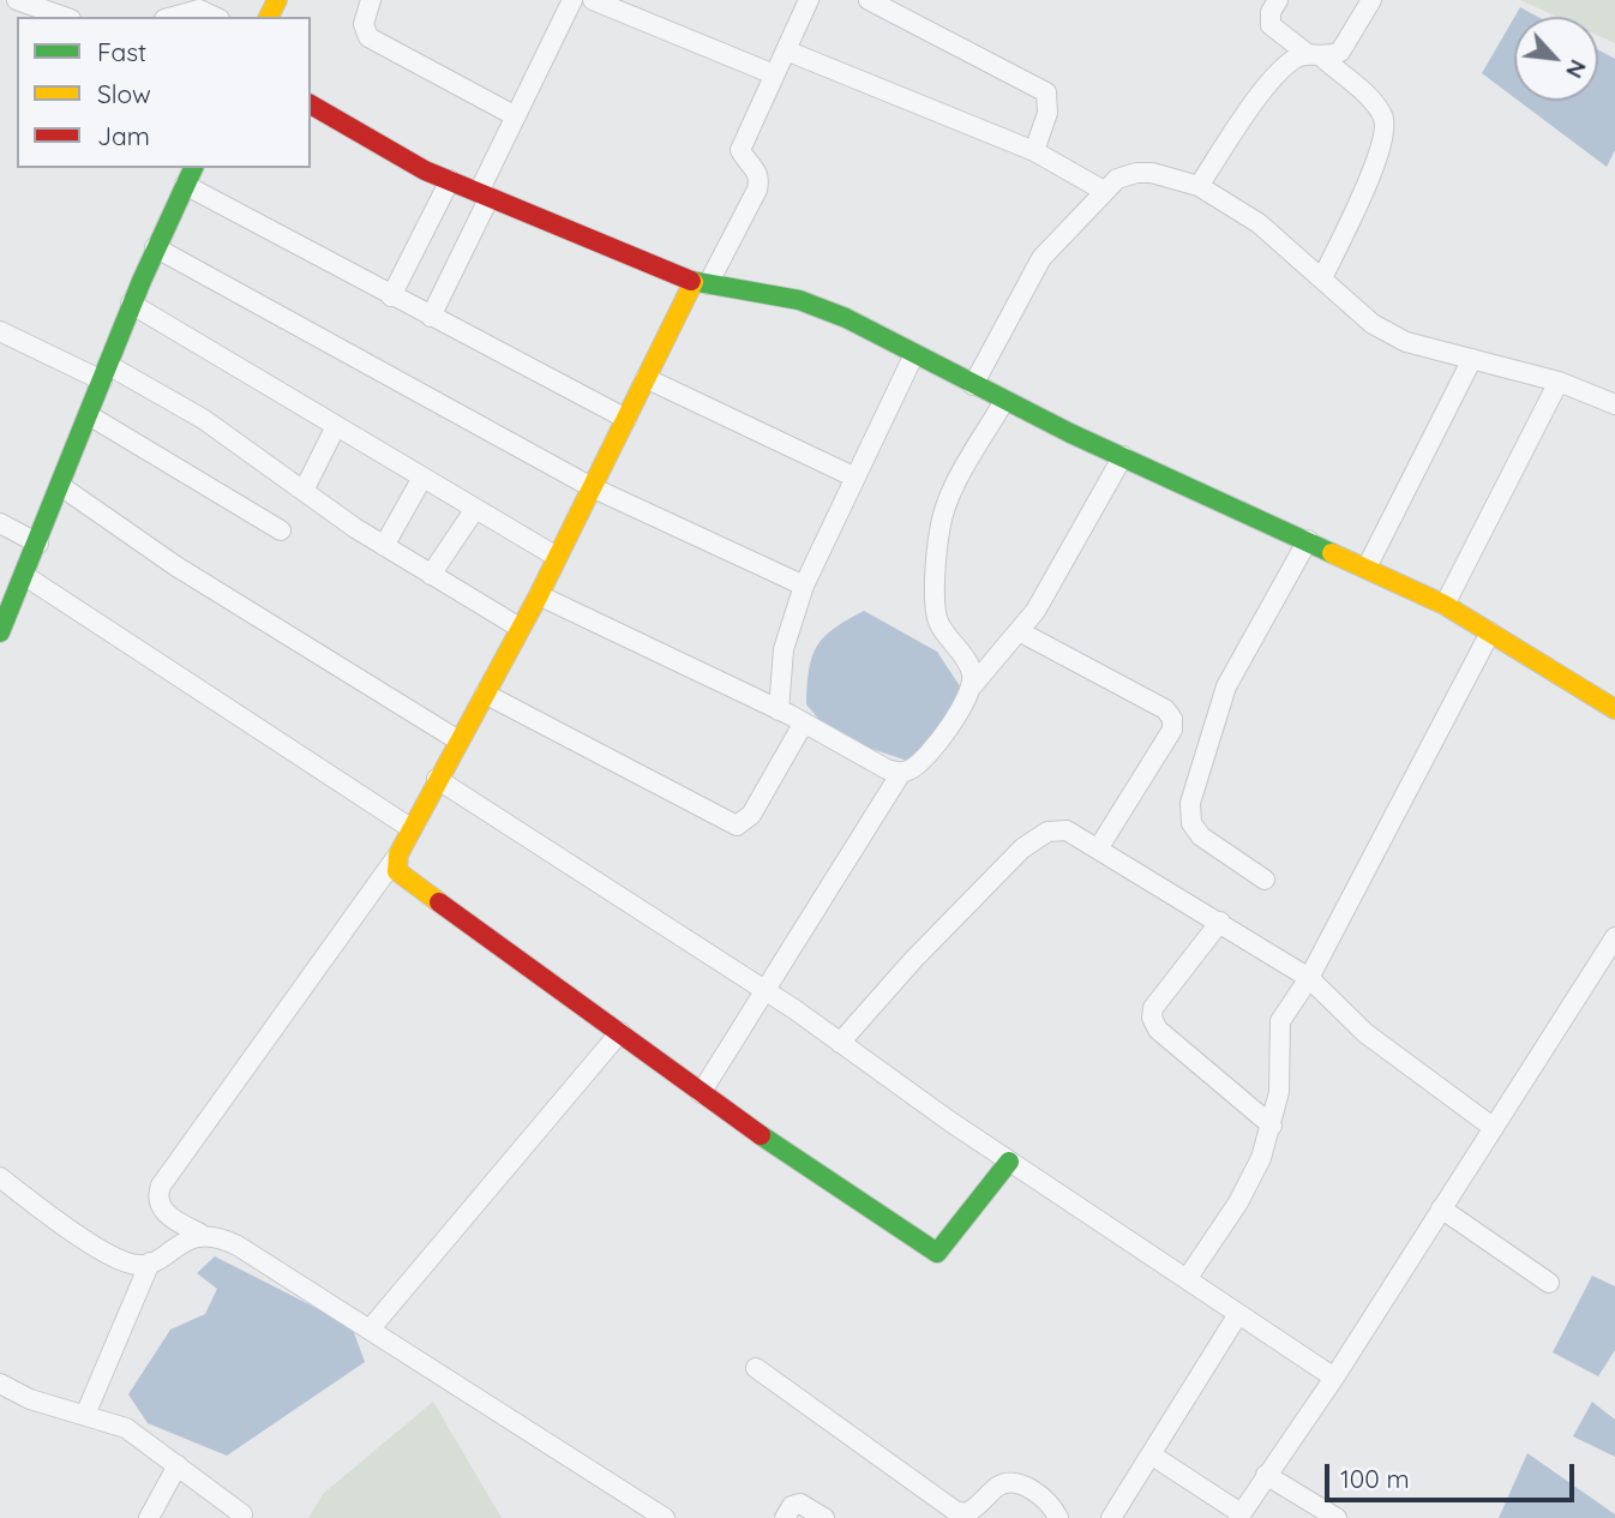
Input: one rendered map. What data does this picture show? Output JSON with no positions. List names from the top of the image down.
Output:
{
  "legend": ["Fast", "Slow", "Jam"],
  "scale_bar": "100 m",
  "north": "bottom right"
}
